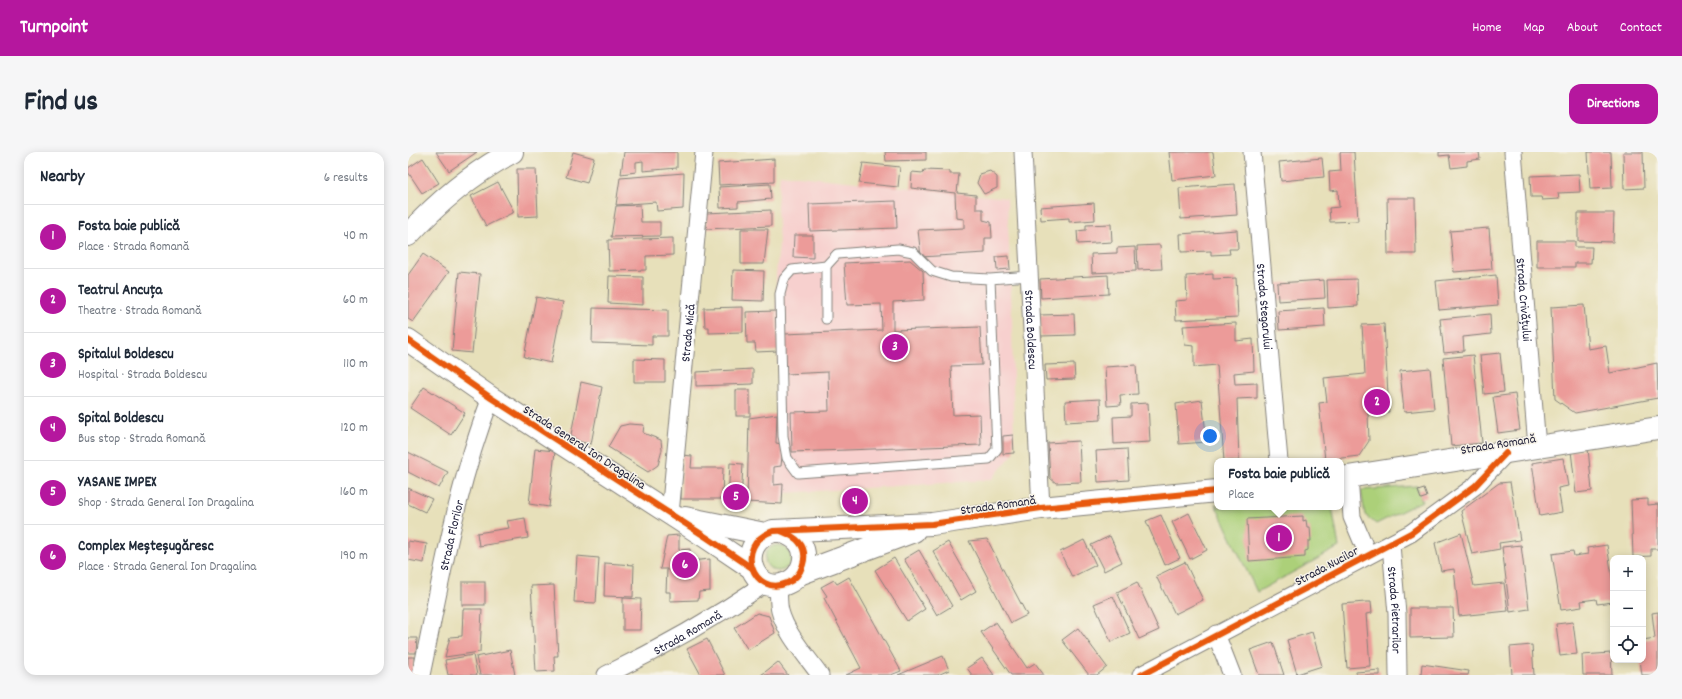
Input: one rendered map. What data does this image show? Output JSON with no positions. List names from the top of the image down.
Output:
{
  "streets": {
    "street": [
      "Strada Crivățului",
      "Strada Stegarului",
      "Strada Boldescu",
      "Strada Mică",
      "Strada Romană",
      "Strada General Ion Dragalina",
      "Strada Florilor",
      "Strada Nucilor",
      "Strada Pietrarilor"
    ]
  },
  "crossings": [
    ["Strada Crivățului", "Strada Romană"],
    ["Strada Boldescu", "Strada Romană"],
    ["Strada Mică", "Strada General Ion Dragalina"],
    ["Strada Romană", "Strada General Ion Dragalina"],
    ["Strada Romană", "Strada Nucilor"],
    ["Strada General Ion Dragalina", "Strada Florilor"],
    ["Strada Nucilor", "Strada Pietrarilor"]
  ],
  "page": {
    "header": "Turnpoint",
    "nav": [
      "Home",
      "Map",
      "About",
      "Contact"
    ],
    "title": "Find us",
    "buttons": "Directions",
    "heading": ["Nearby", "6 results"],
    "list": [
      {
        "mark": "1",
        "name": "Fosta baie publică",
        "note": "Place · Strada Romană",
        "value": "40 m"
      },
      {
        "mark": "2",
        "name": "Teatrul Ancuța",
        "note": "Theatre · Strada Romană",
        "value": "60 m"
      },
      {
        "mark": "3",
        "name": "Spitalul Boldescu",
        "note": "Hospital · Strada Boldescu",
        "value": "110 m"
      },
      {
        "mark": "4",
        "name": "Spital Boldescu",
        "note": "Bus stop · Strada Romană",
        "value": "120 m"
      },
      {
        "mark": "5",
        "name": "YASANE IMPEX",
        "note": "Shop · Strada General Ion Dragalina",
        "value": "160 m"
      },
      {
        "mark": "6",
        "name": "Complex Meșteșugăresc",
        "note": "Place · Strada General Ion Dragalina",
        "value": "190 m"
      }
    ],
    "pins": [
      "3",
      "2",
      "5",
      "4",
      "1",
      "6"
    ],
    "popup": ["Fosta baie publică", "Place"],
    "map_buttons": ["+", "−"]
  }
}
